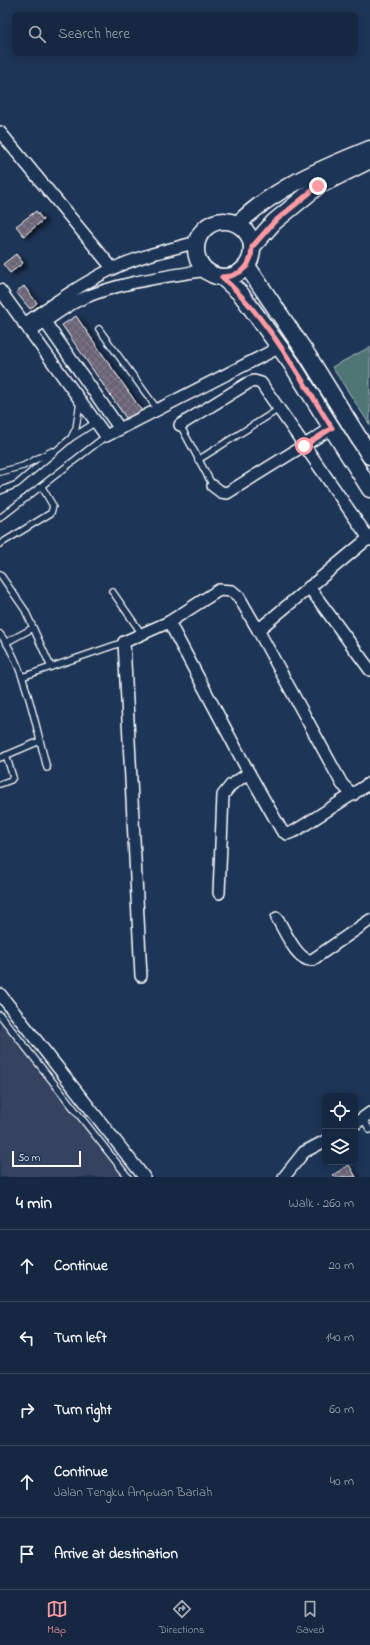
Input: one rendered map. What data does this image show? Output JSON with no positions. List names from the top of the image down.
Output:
{
  "scale_bar": "50 m",
  "page": {
    "search": "Search here",
    "scale": "50 m",
    "heading": ["4 min", "Walk · 260 m"],
    "list": [
      ["Continue", "20 m"],
      ["Turn left", "140 m"],
      ["Turn right", "60 m"],
      ["Continue", "Jalan Tengku Ampuan Bariah", "40 m"],
      "Arrive at destination"
    ],
    "nav": ["Map", "Directions", "Saved"]
  }
}
